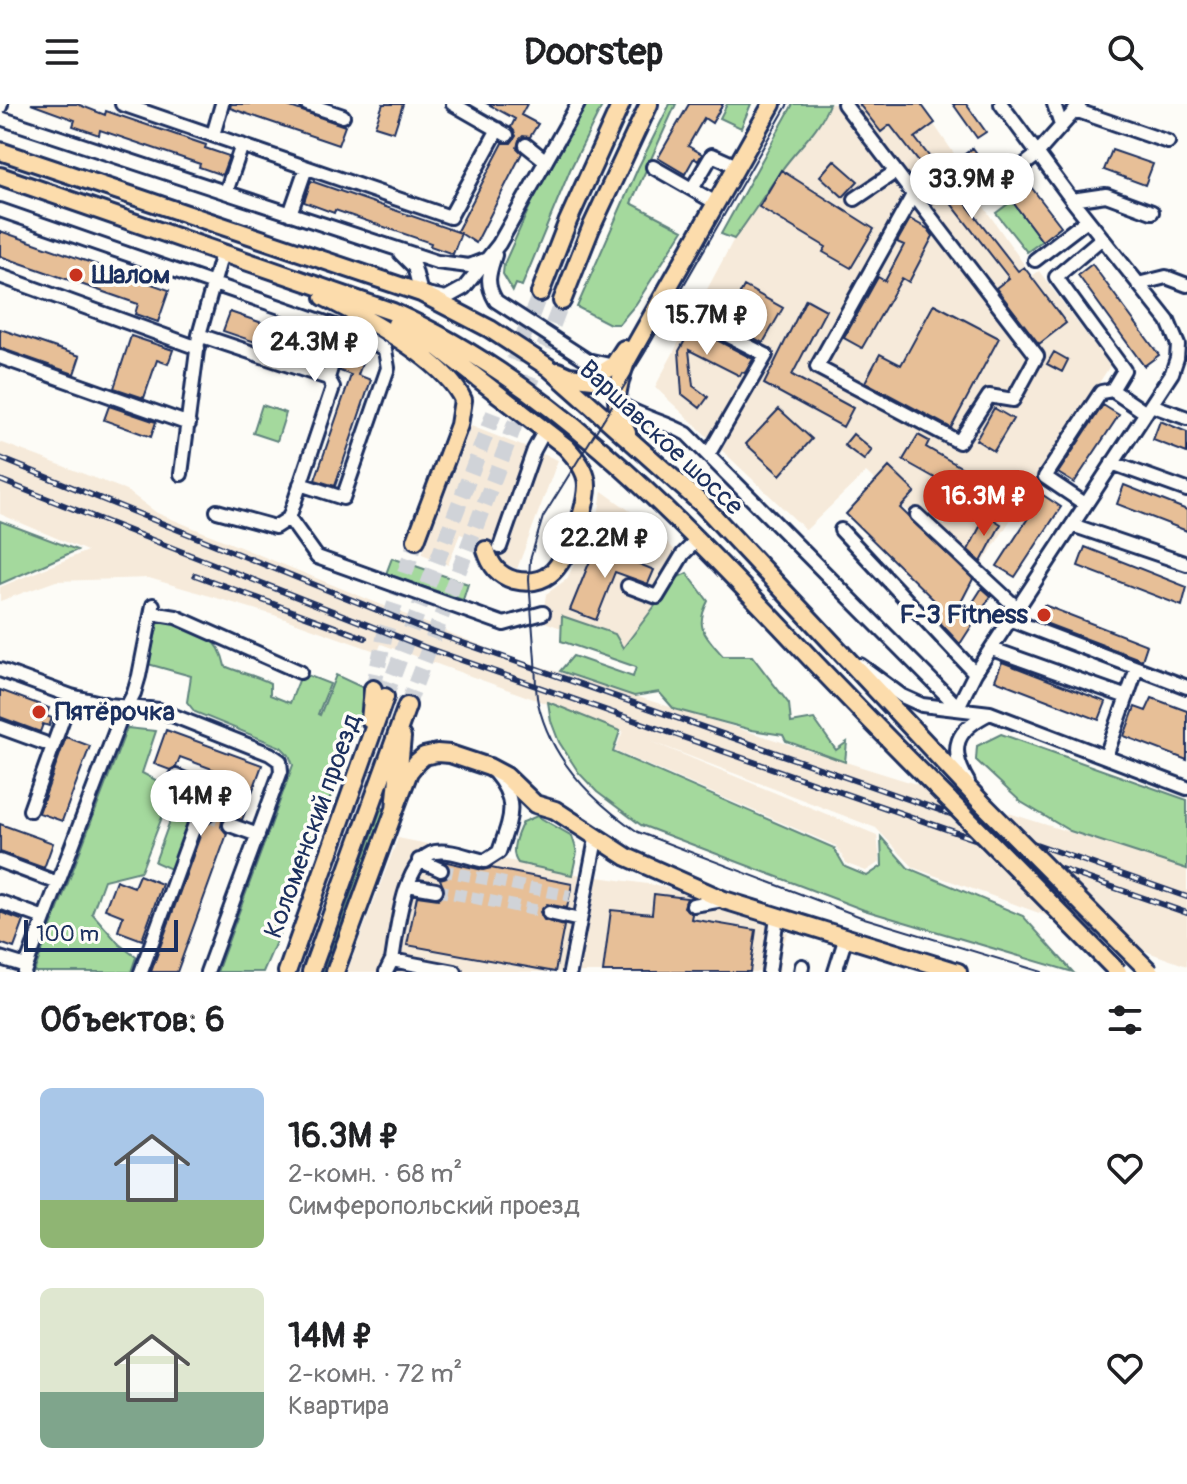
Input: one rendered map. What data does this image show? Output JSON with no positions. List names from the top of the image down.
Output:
{
  "streets": {
    "main road": ["Варшавское шоссе", "Коломенский проезд"]
  },
  "places": ["Шалом", "F-3 Fitness", "Пятёрочка"],
  "scale_bar": "100 m",
  "page": {
    "header": "Doorstep",
    "price": [
      "33.9M ₽",
      "15.7M ₽",
      "24.3M ₽",
      "16.3M ₽",
      "22.2M ₽",
      "14M ₽"
    ],
    "scale": "100 m",
    "heading": "Объектов: 6",
    "list": [
      {
        "name": "16.3M ₽",
        "note": "2-комн. · 68 m² · Симферопольский проезд"
      },
      {
        "name": "14M ₽",
        "note": "2-комн. · 72 m² · Квартира"
      }
    ]
  }
}
